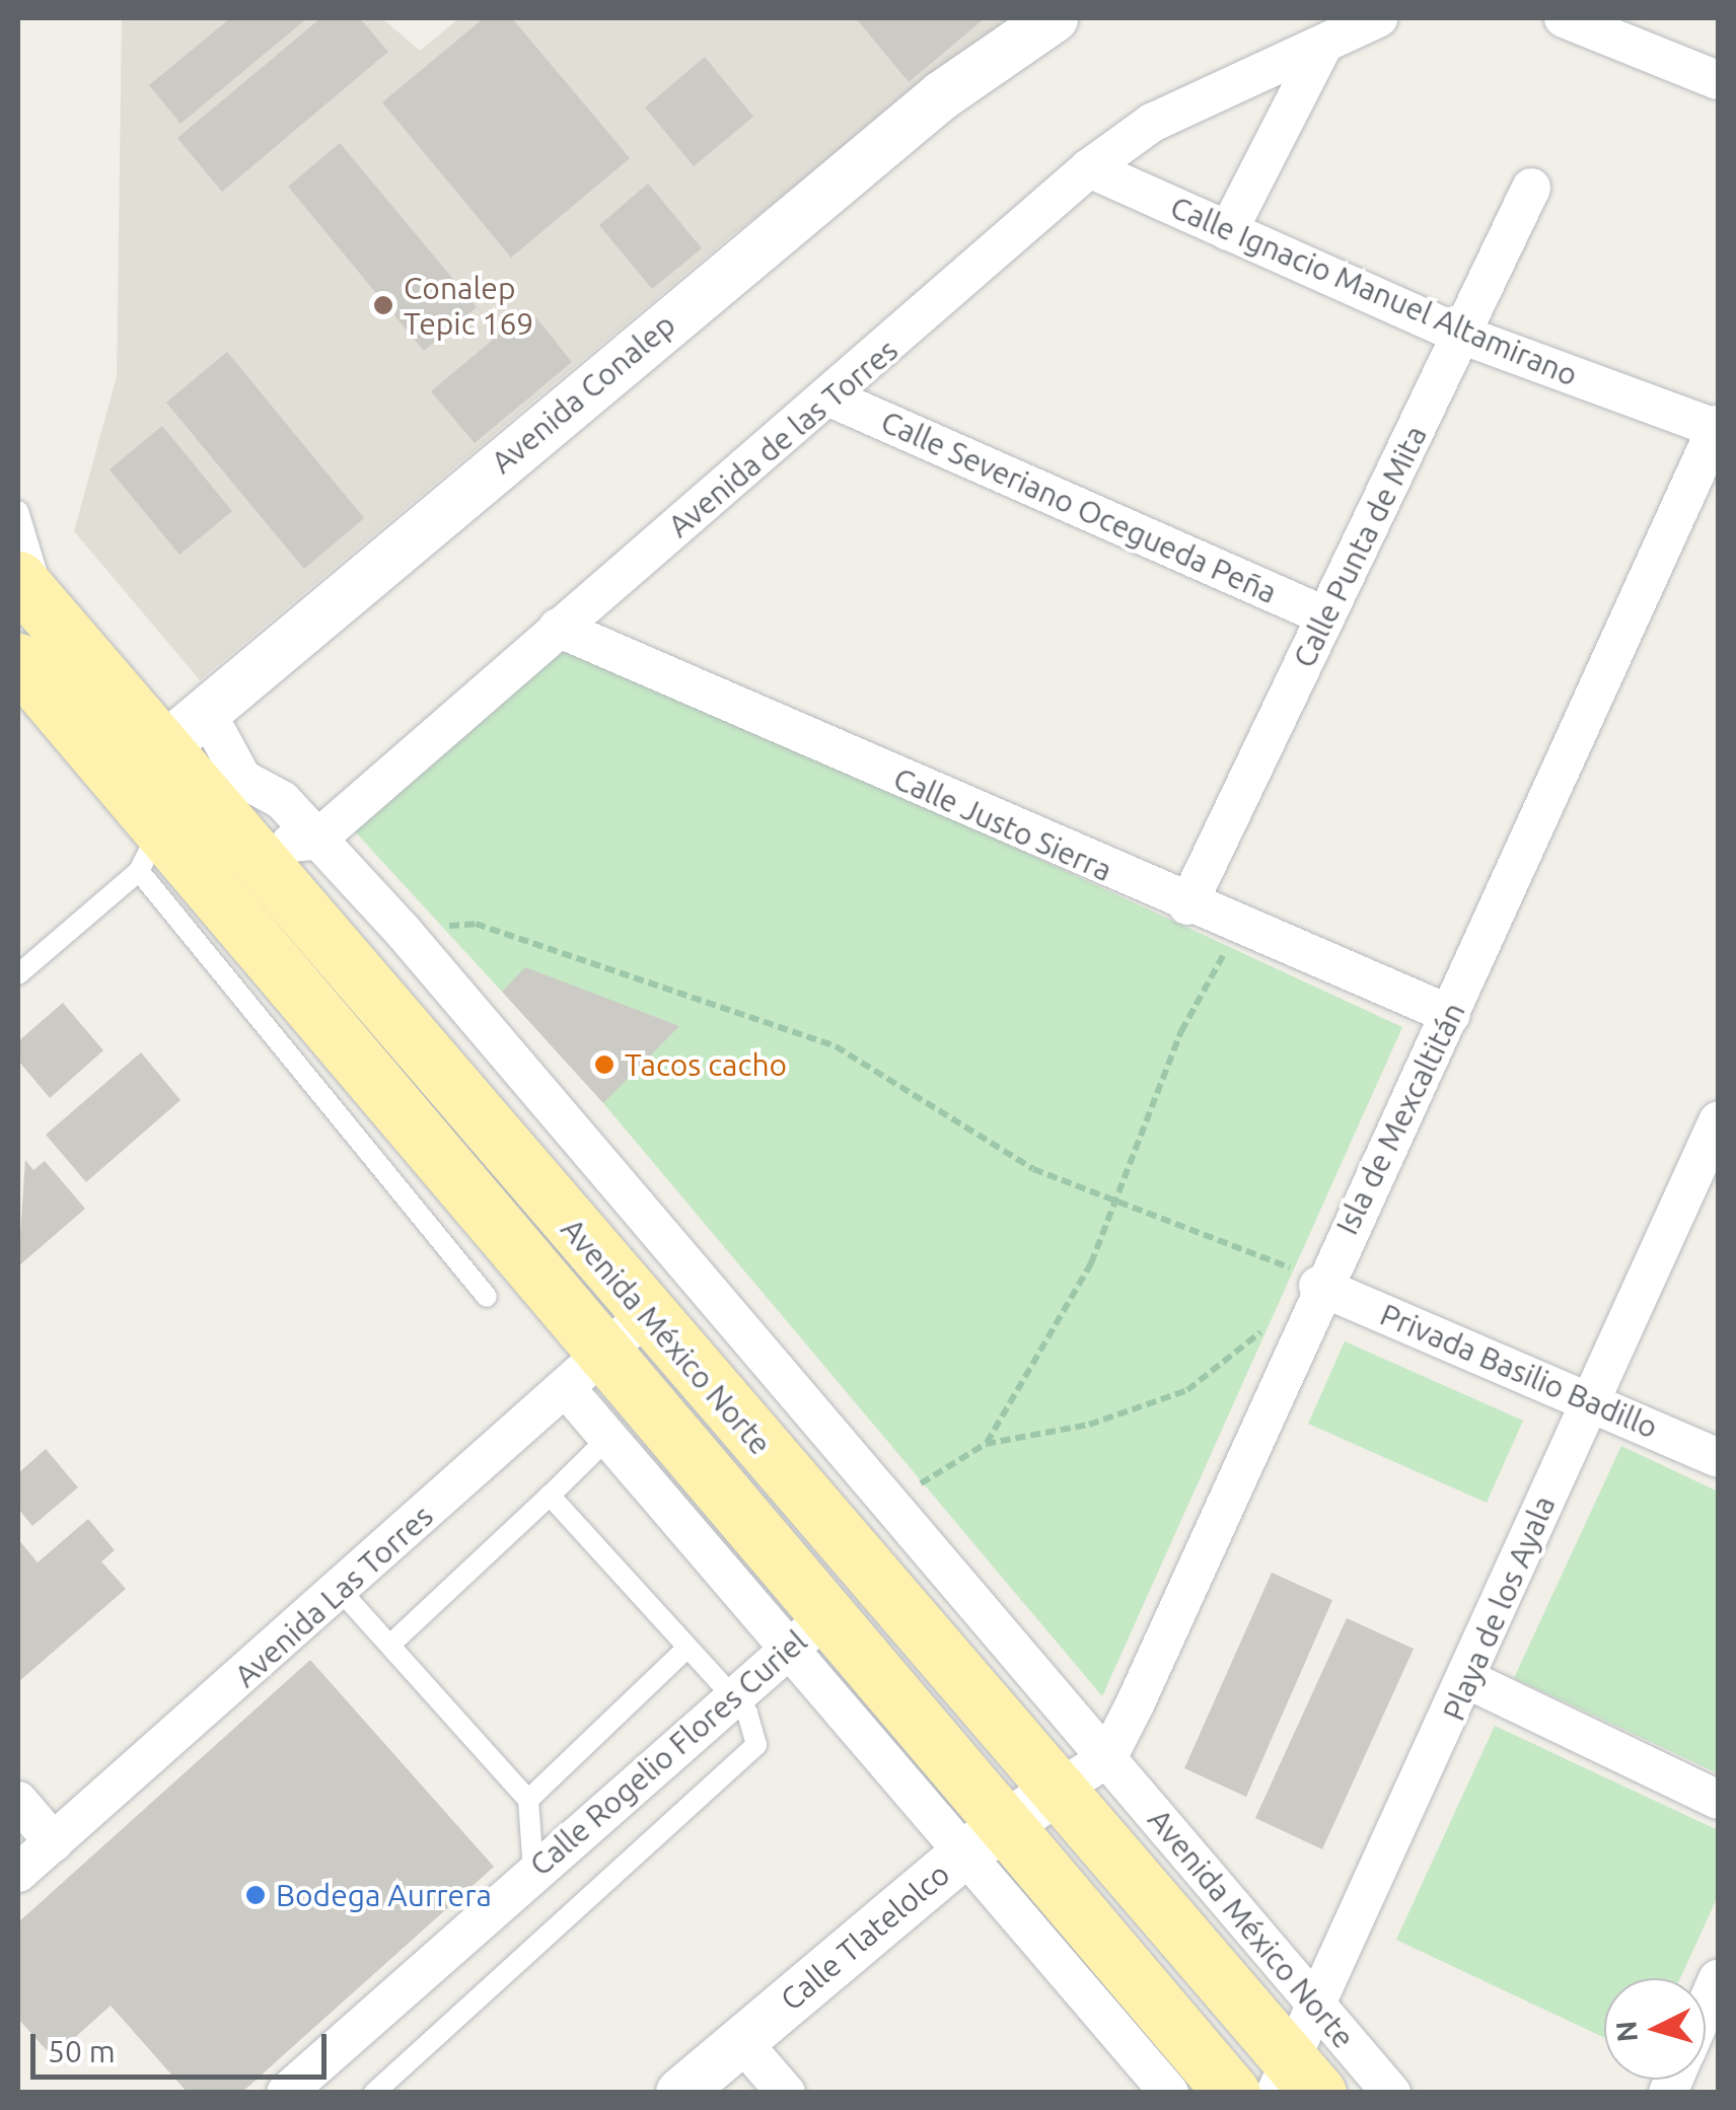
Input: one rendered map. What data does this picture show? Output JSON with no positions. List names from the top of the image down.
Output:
{
  "streets": {
    "main road": ["Avenida México Norte"],
    "street": [
      "Calle Ignacio Manuel Altamirano",
      "Avenida Conalep",
      "Avenida de las Torres",
      "Calle Severiano Ocegueda Peña",
      "Calle Punta de Mita",
      "Calle Justo Sierra",
      "Isla de Mexcaltitán",
      "Privada Basilio Badillo",
      "Avenida Las Torres",
      "Playa de los Ayala",
      "Calle Rogelio Flores Curiel",
      "Calle Tlatelolco"
    ]
  },
  "crossings": [
    ["Calle Ignacio Manuel Altamirano", "Avenida de las Torres"],
    ["Calle Ignacio Manuel Altamirano", "Calle Punta de Mita"],
    ["Calle Ignacio Manuel Altamirano", "Isla de Mexcaltitán"],
    ["Avenida Conalep", "Avenida México Norte"],
    ["Avenida de las Torres", "Calle Severiano Ocegueda Peña"],
    ["Avenida de las Torres", "Calle Justo Sierra"],
    ["Avenida de las Torres", "Avenida México Norte"],
    ["Calle Severiano Ocegueda Peña", "Calle Punta de Mita"],
    ["Calle Punta de Mita", "Calle Justo Sierra"],
    ["Calle Justo Sierra", "Isla de Mexcaltitán"],
    ["Isla de Mexcaltitán", "Avenida México Norte"],
    ["Isla de Mexcaltitán", "Privada Basilio Badillo"],
    ["Avenida México Norte", "Avenida Las Torres"],
    ["Avenida México Norte", "Playa de los Ayala"],
    ["Avenida México Norte", "Calle Rogelio Flores Curiel"],
    ["Avenida México Norte", "Calle Tlatelolco"],
    ["Privada Basilio Badillo", "Playa de los Ayala"]
  ],
  "places": ["Conalep Tepic 169", "Tacos cacho", "Bodega Aurrera"],
  "scale_bar": "50 m",
  "north": "left"
}
